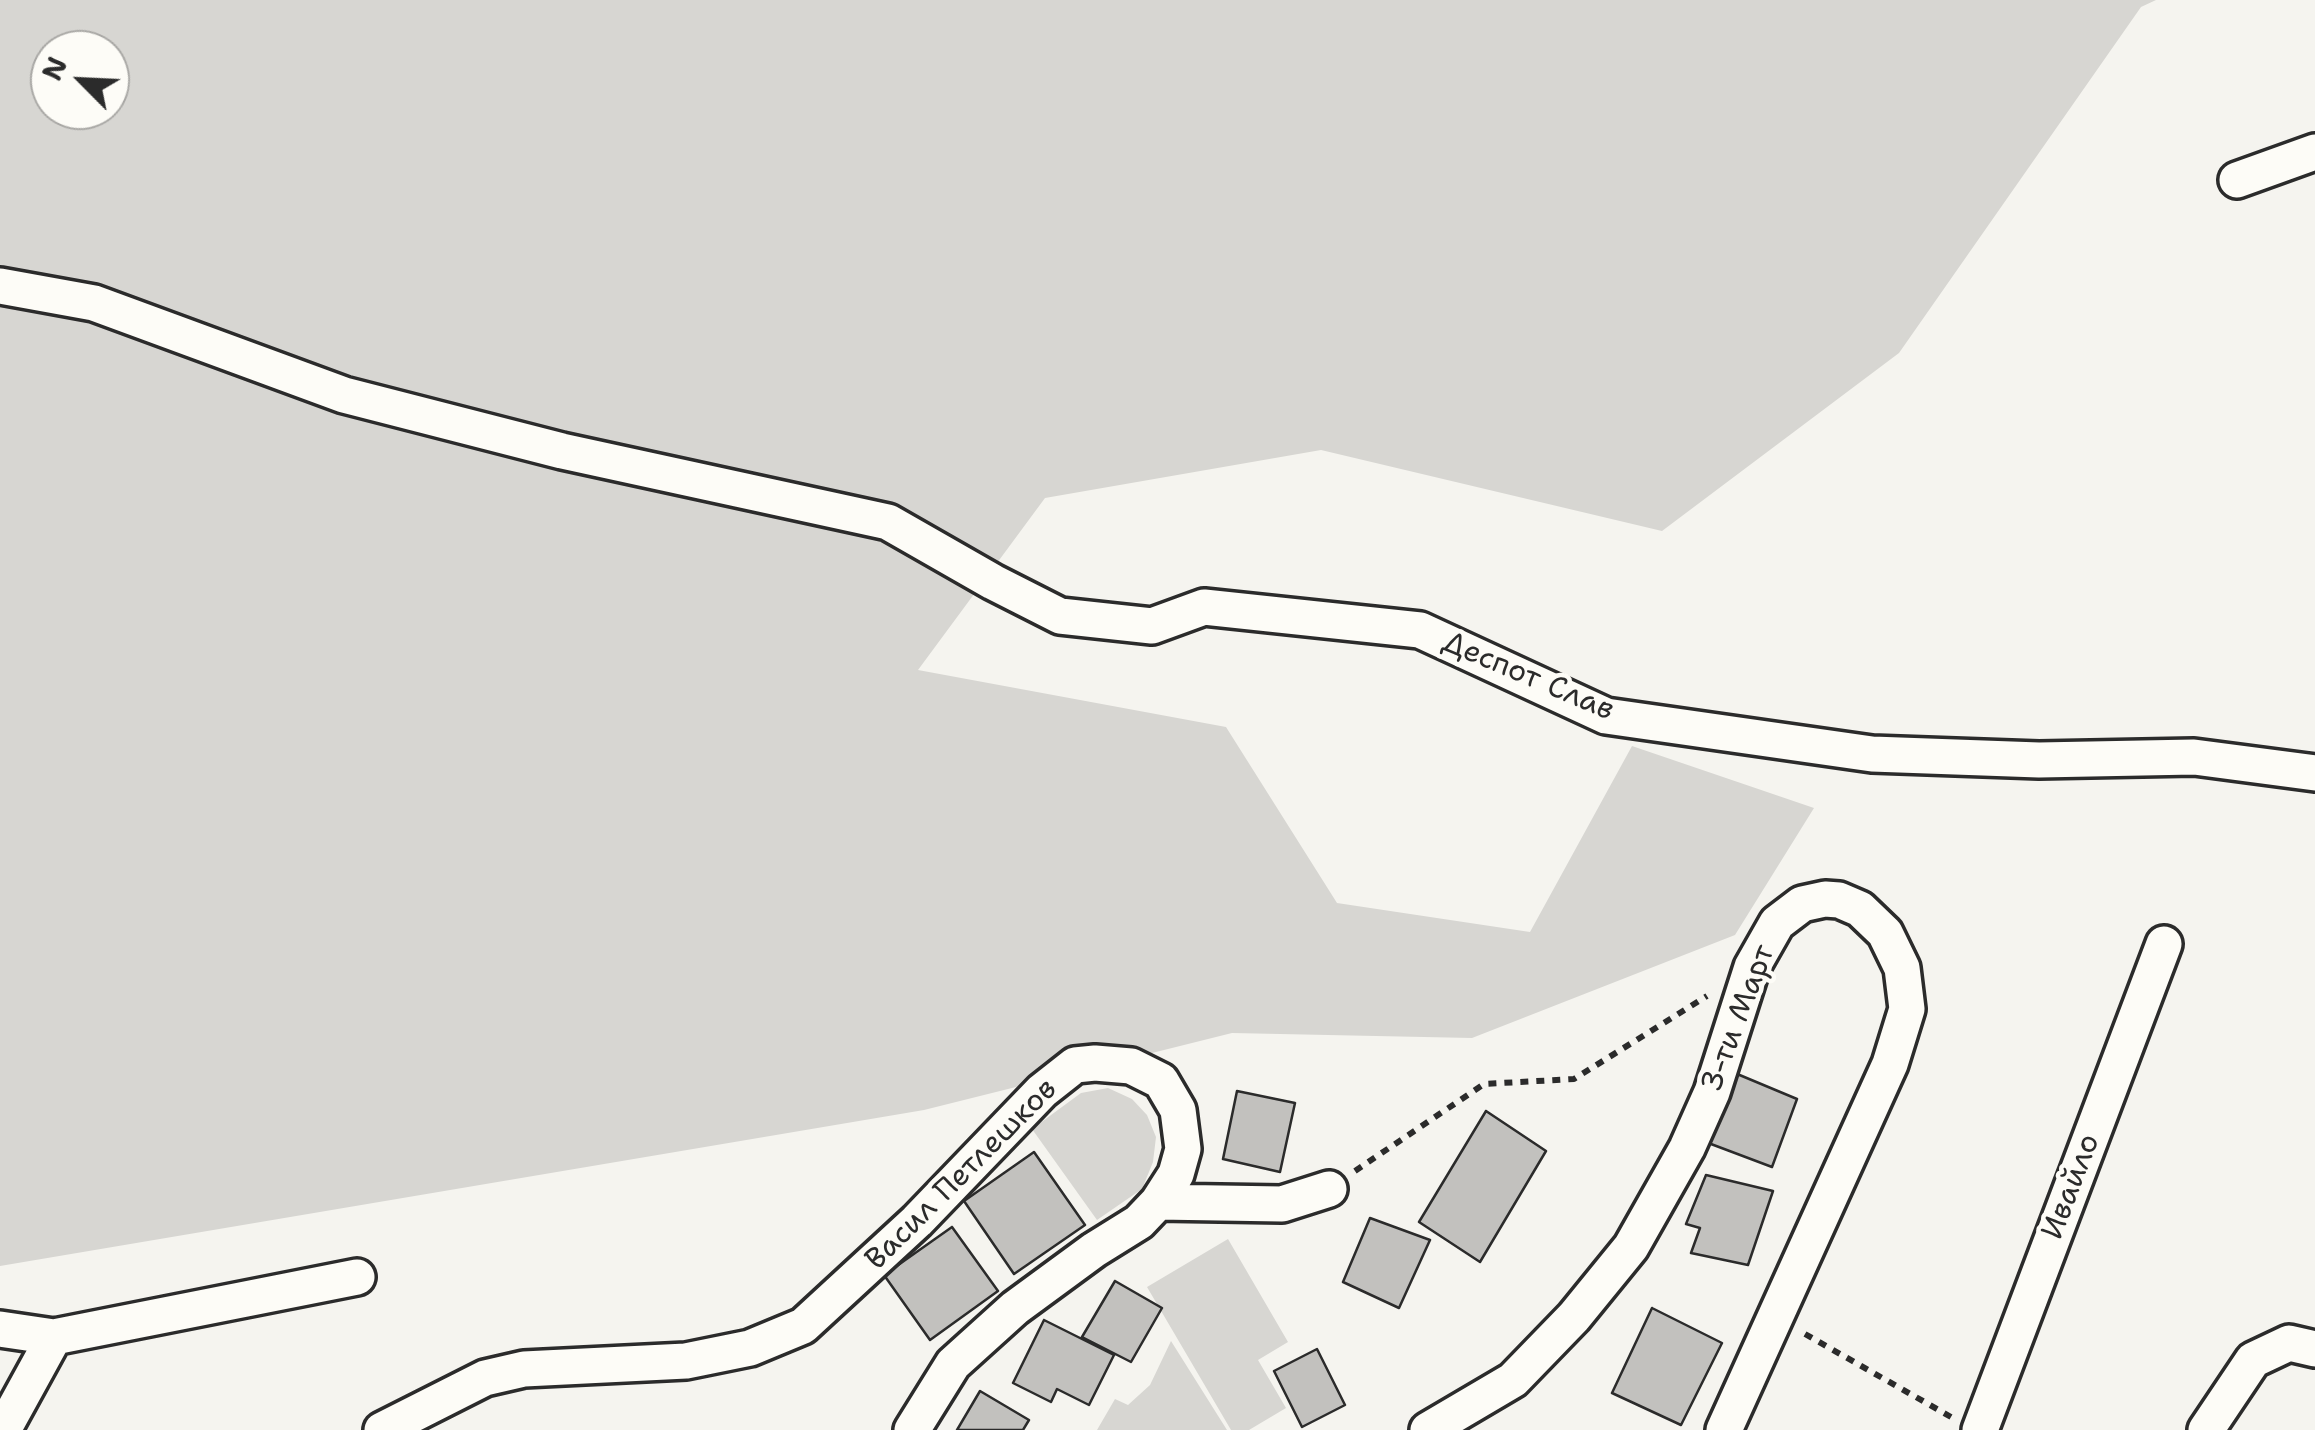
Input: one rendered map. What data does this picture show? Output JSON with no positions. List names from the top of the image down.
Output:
{
  "streets": {
    "street": [
      "Деспот Слав",
      "3-ти Март",
      "Васил Петлешков",
      "Ивайло"
    ]
  },
  "north": "top left"
}
